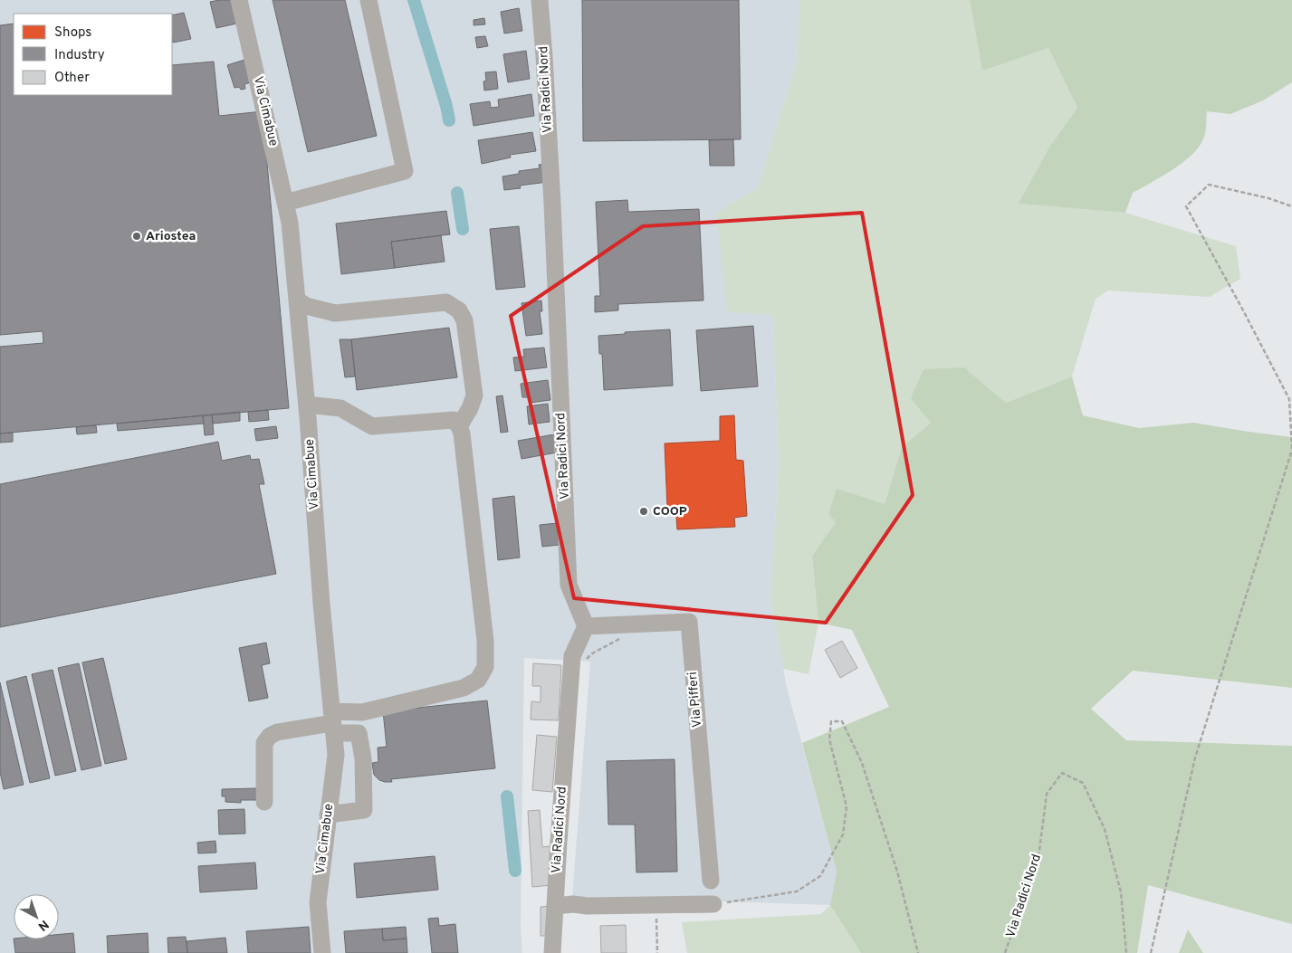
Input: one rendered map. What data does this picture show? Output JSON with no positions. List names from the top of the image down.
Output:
{
  "streets": {
    "street": ["Via Radici Nord", "Via Cimabue", "Via Pifferi"]
  },
  "crossings": [
    ["Via Radici Nord", "Via Pifferi"]
  ],
  "places": ["Ariostea", "COOP"],
  "legend": ["Shops", "Industry", "Other"],
  "north": "bottom right"
}
